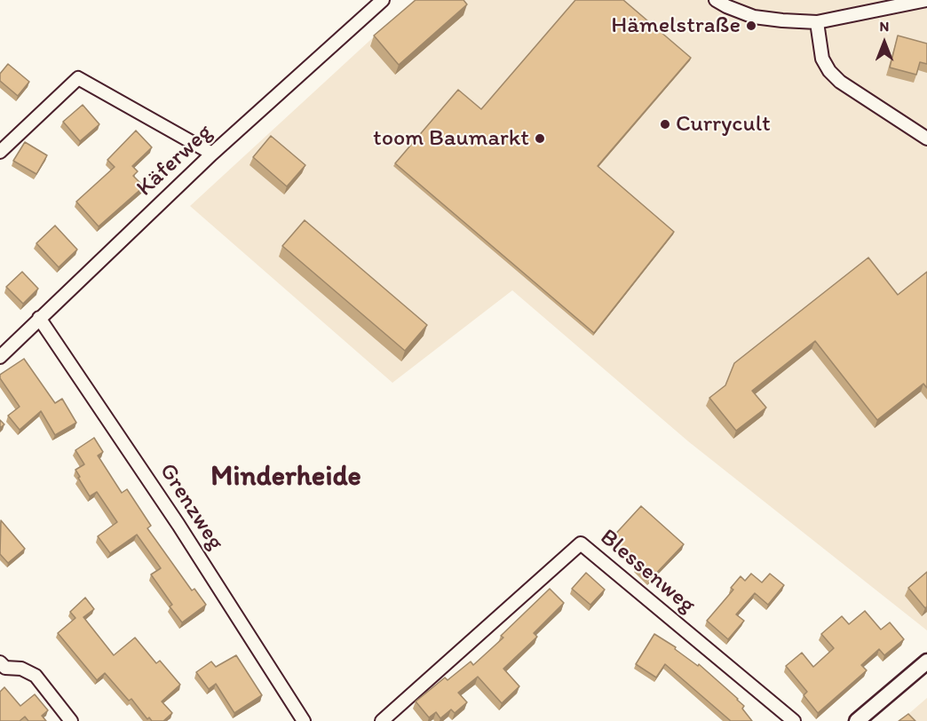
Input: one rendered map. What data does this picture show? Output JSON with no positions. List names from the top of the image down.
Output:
{
  "streets": {
    "street": ["Käferweg", "Grenzweg", "Blessenweg"]
  },
  "crossings": [
    ["Käferweg", "Grenzweg"]
  ],
  "districts": ["Minderheide"],
  "places": ["Hämelstraße", "Currycult", "toom Baumarkt"],
  "north": "top"
}
